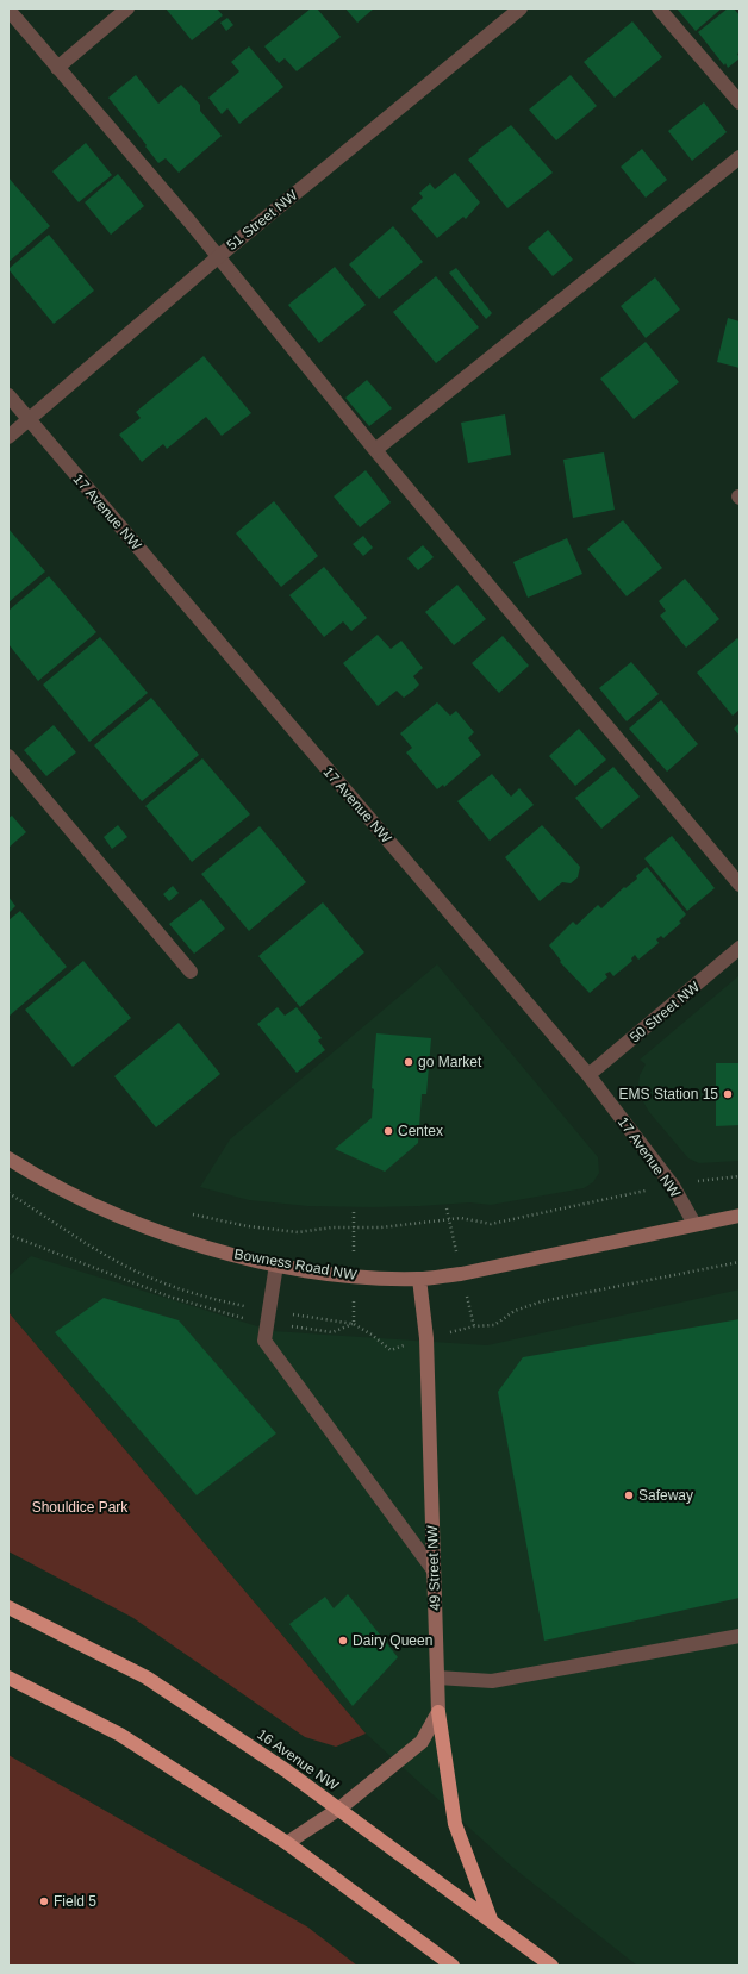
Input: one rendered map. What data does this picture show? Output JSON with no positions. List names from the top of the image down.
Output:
{
  "streets": {
    "highway": ["16 Avenue NW"],
    "street": [
      "51 Street NW",
      "17 Avenue NW",
      "50 Street NW",
      "Bowness Road NW",
      "49 Street NW"
    ]
  },
  "crossings": [
    ["51 Street NW", "17 Avenue NW"],
    ["17 Avenue NW", "50 Street NW"],
    ["17 Avenue NW", "Bowness Road NW"],
    ["Bowness Road NW", "49 Street NW"]
  ],
  "parks": ["Shouldice Park"],
  "places": [
    "go Market",
    "EMS Station 15",
    "Centex",
    "Safeway",
    "Dairy Queen",
    "Field 5"
  ]
}
